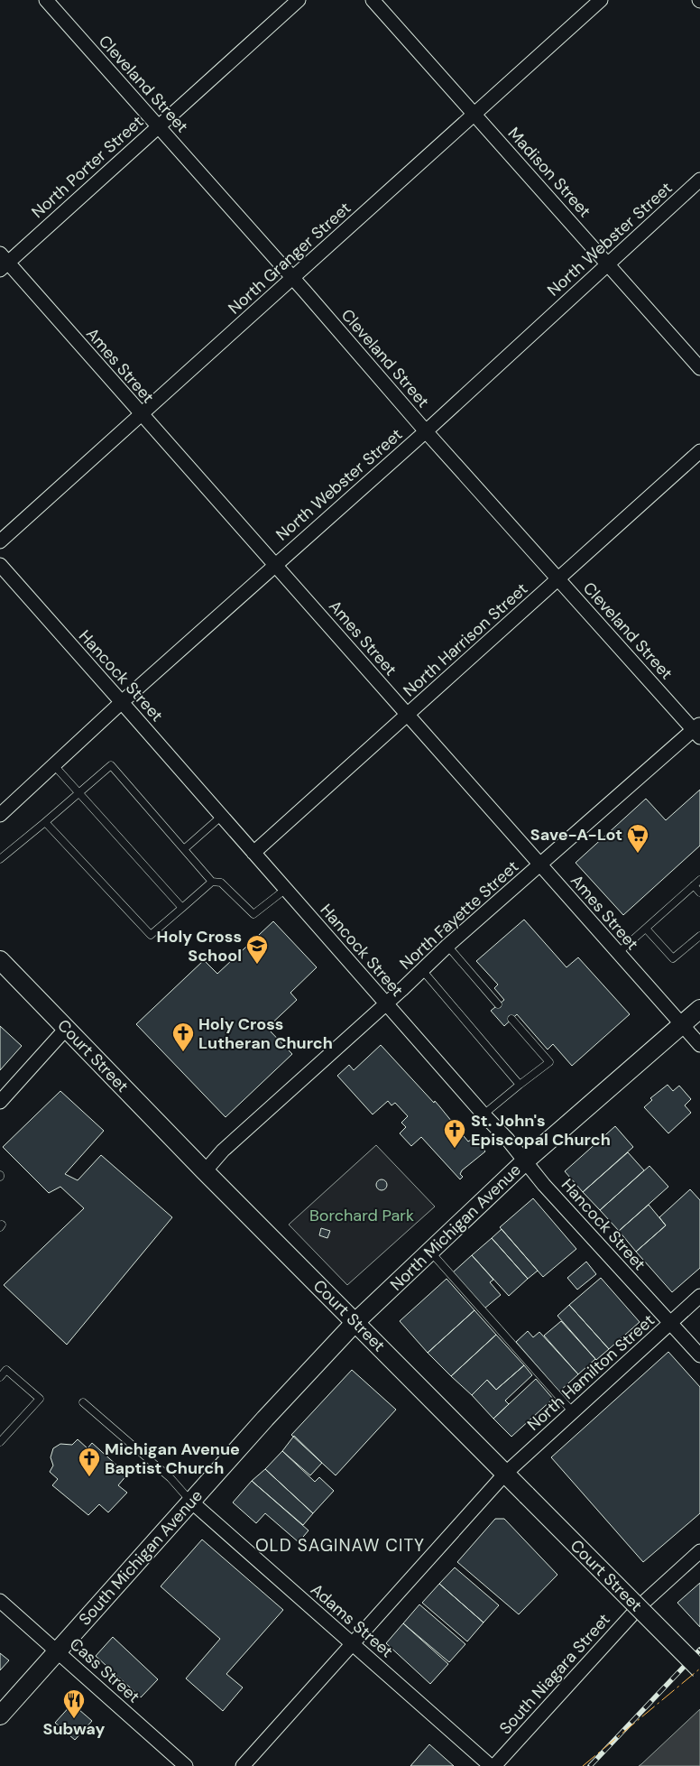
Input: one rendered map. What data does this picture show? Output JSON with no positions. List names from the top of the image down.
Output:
{
  "streets": {
    "main road": ["Court Street", "North Michigan Avenue", "South Michigan Avenue"],
    "street": [
      "Cleveland Street",
      "North Porter Street",
      "Madison Street",
      "North Webster Street",
      "North Granger Street",
      "Ames Street",
      "North Harrison Street",
      "Hancock Street",
      "North Fayette Street",
      "North Hamilton Street",
      "Adams Street",
      "Cass Street",
      "South Niagara Street"
    ]
  },
  "crossings": [
    ["Cleveland Street", "North Porter Street"],
    ["Cleveland Street", "North Webster Street"],
    ["Cleveland Street", "North Granger Street"],
    ["Cleveland Street", "North Harrison Street"],
    ["Cleveland Street", "North Fayette Street"],
    ["North Porter Street", "Ames Street"],
    ["Madison Street", "North Webster Street"],
    ["Madison Street", "North Granger Street"],
    ["North Webster Street", "Ames Street"],
    ["North Webster Street", "Hancock Street"],
    ["North Granger Street", "Ames Street"],
    ["Ames Street", "North Harrison Street"],
    ["Ames Street", "North Fayette Street"],
    ["Ames Street", "North Michigan Avenue"],
    ["North Harrison Street", "Hancock Street"],
    ["Hancock Street", "North Fayette Street"],
    ["Hancock Street", "North Michigan Avenue"],
    ["Hancock Street", "North Hamilton Street"],
    ["North Fayette Street", "Court Street"],
    ["Court Street", "North Michigan Avenue"],
    ["Court Street", "North Hamilton Street"],
    ["Court Street", "South Michigan Avenue"],
    ["North Michigan Avenue", "South Michigan Avenue"],
    ["North Hamilton Street", "Adams Street"],
    ["South Michigan Avenue", "Adams Street"],
    ["South Michigan Avenue", "Cass Street"]
  ],
  "districts": ["OLD SAGINAW CITY"],
  "parks": ["Borchard Park"],
  "places": {
    "supermarket": ["Save-A-Lot"],
    "school or university": ["Holy Cross School"],
    "church": ["Holy Cross Lutheran Church", "St. John's Episcopal Church", "Michigan Avenue Baptist Church"],
    "restaurant": ["Subway"]
  }
}
